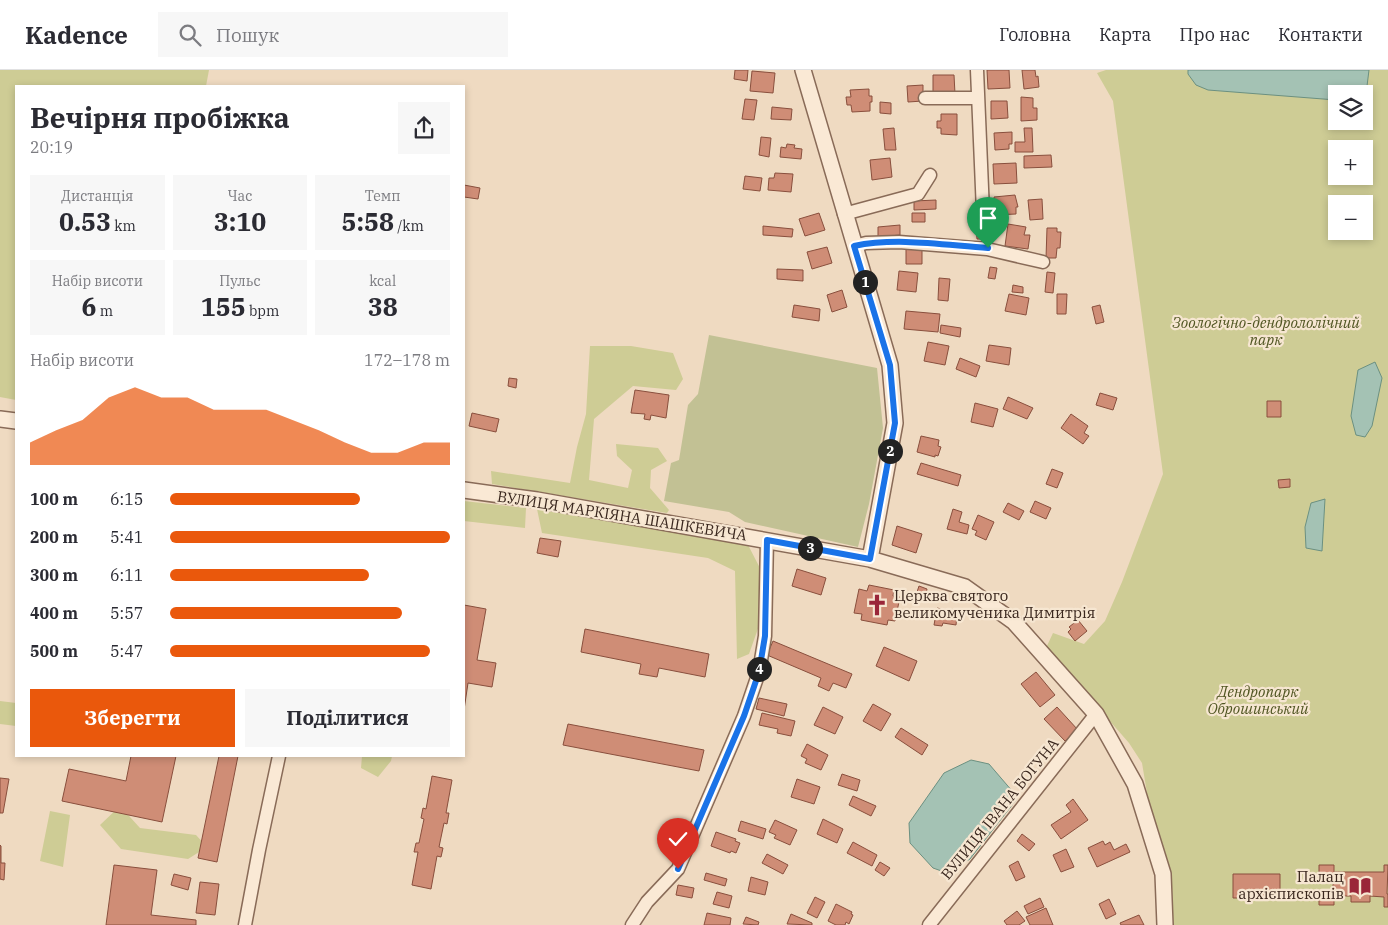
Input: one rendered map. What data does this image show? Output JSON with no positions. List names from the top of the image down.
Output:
{
  "streets": {
    "street": ["ВУЛИЦЯ МАРКІЯНА ШАШКЕВИЧА", "ВУЛИЦЯ ІВАНА БОГУНА"]
  },
  "crossings": [
    ["ВУЛИЦЯ МАРКІЯНА ШАШКЕВИЧА", "ВУЛИЦЯ ІВАНА БОГУНА"]
  ],
  "parks": ["Зоологічно-дендрололічний парк", "Дендропарк Оброшинський"],
  "places": {
    "church": ["Церква святого великомученика Димитрія"],
    "library": ["Палац архієпископів"]
  },
  "page": {
    "header": "Kadence",
    "search": "Пошук",
    "nav": [
      "Головна",
      "Карта",
      "Про нас",
      "Контакти"
    ],
    "map_buttons": ["+", "−"],
    "heading": ["Вечірня пробіжка", "20:19"],
    "stats": [
      ["Дистанція", "0.53 km"],
      ["Час", "3:10"],
      ["Темп", "5:58 /km"],
      ["Набір висоти", "6 m"],
      ["Пульс", "155 bpm"],
      ["kcal", "38"]
    ],
    "pins": [
      "1",
      "2",
      "3",
      "4"
    ],
    "chart": ["Набір висоти", "172–178 m"],
    "list": [
      {
        "name": "100 m",
        "note": "6:15"
      },
      {
        "name": "200 m",
        "note": "5:41"
      },
      {
        "name": "300 m",
        "note": "6:11"
      },
      {
        "name": "400 m",
        "note": "5:57"
      },
      {
        "name": "500 m",
        "note": "5:47"
      }
    ],
    "buttons": ["Зберегти", "Поділитися"]
  }
}
